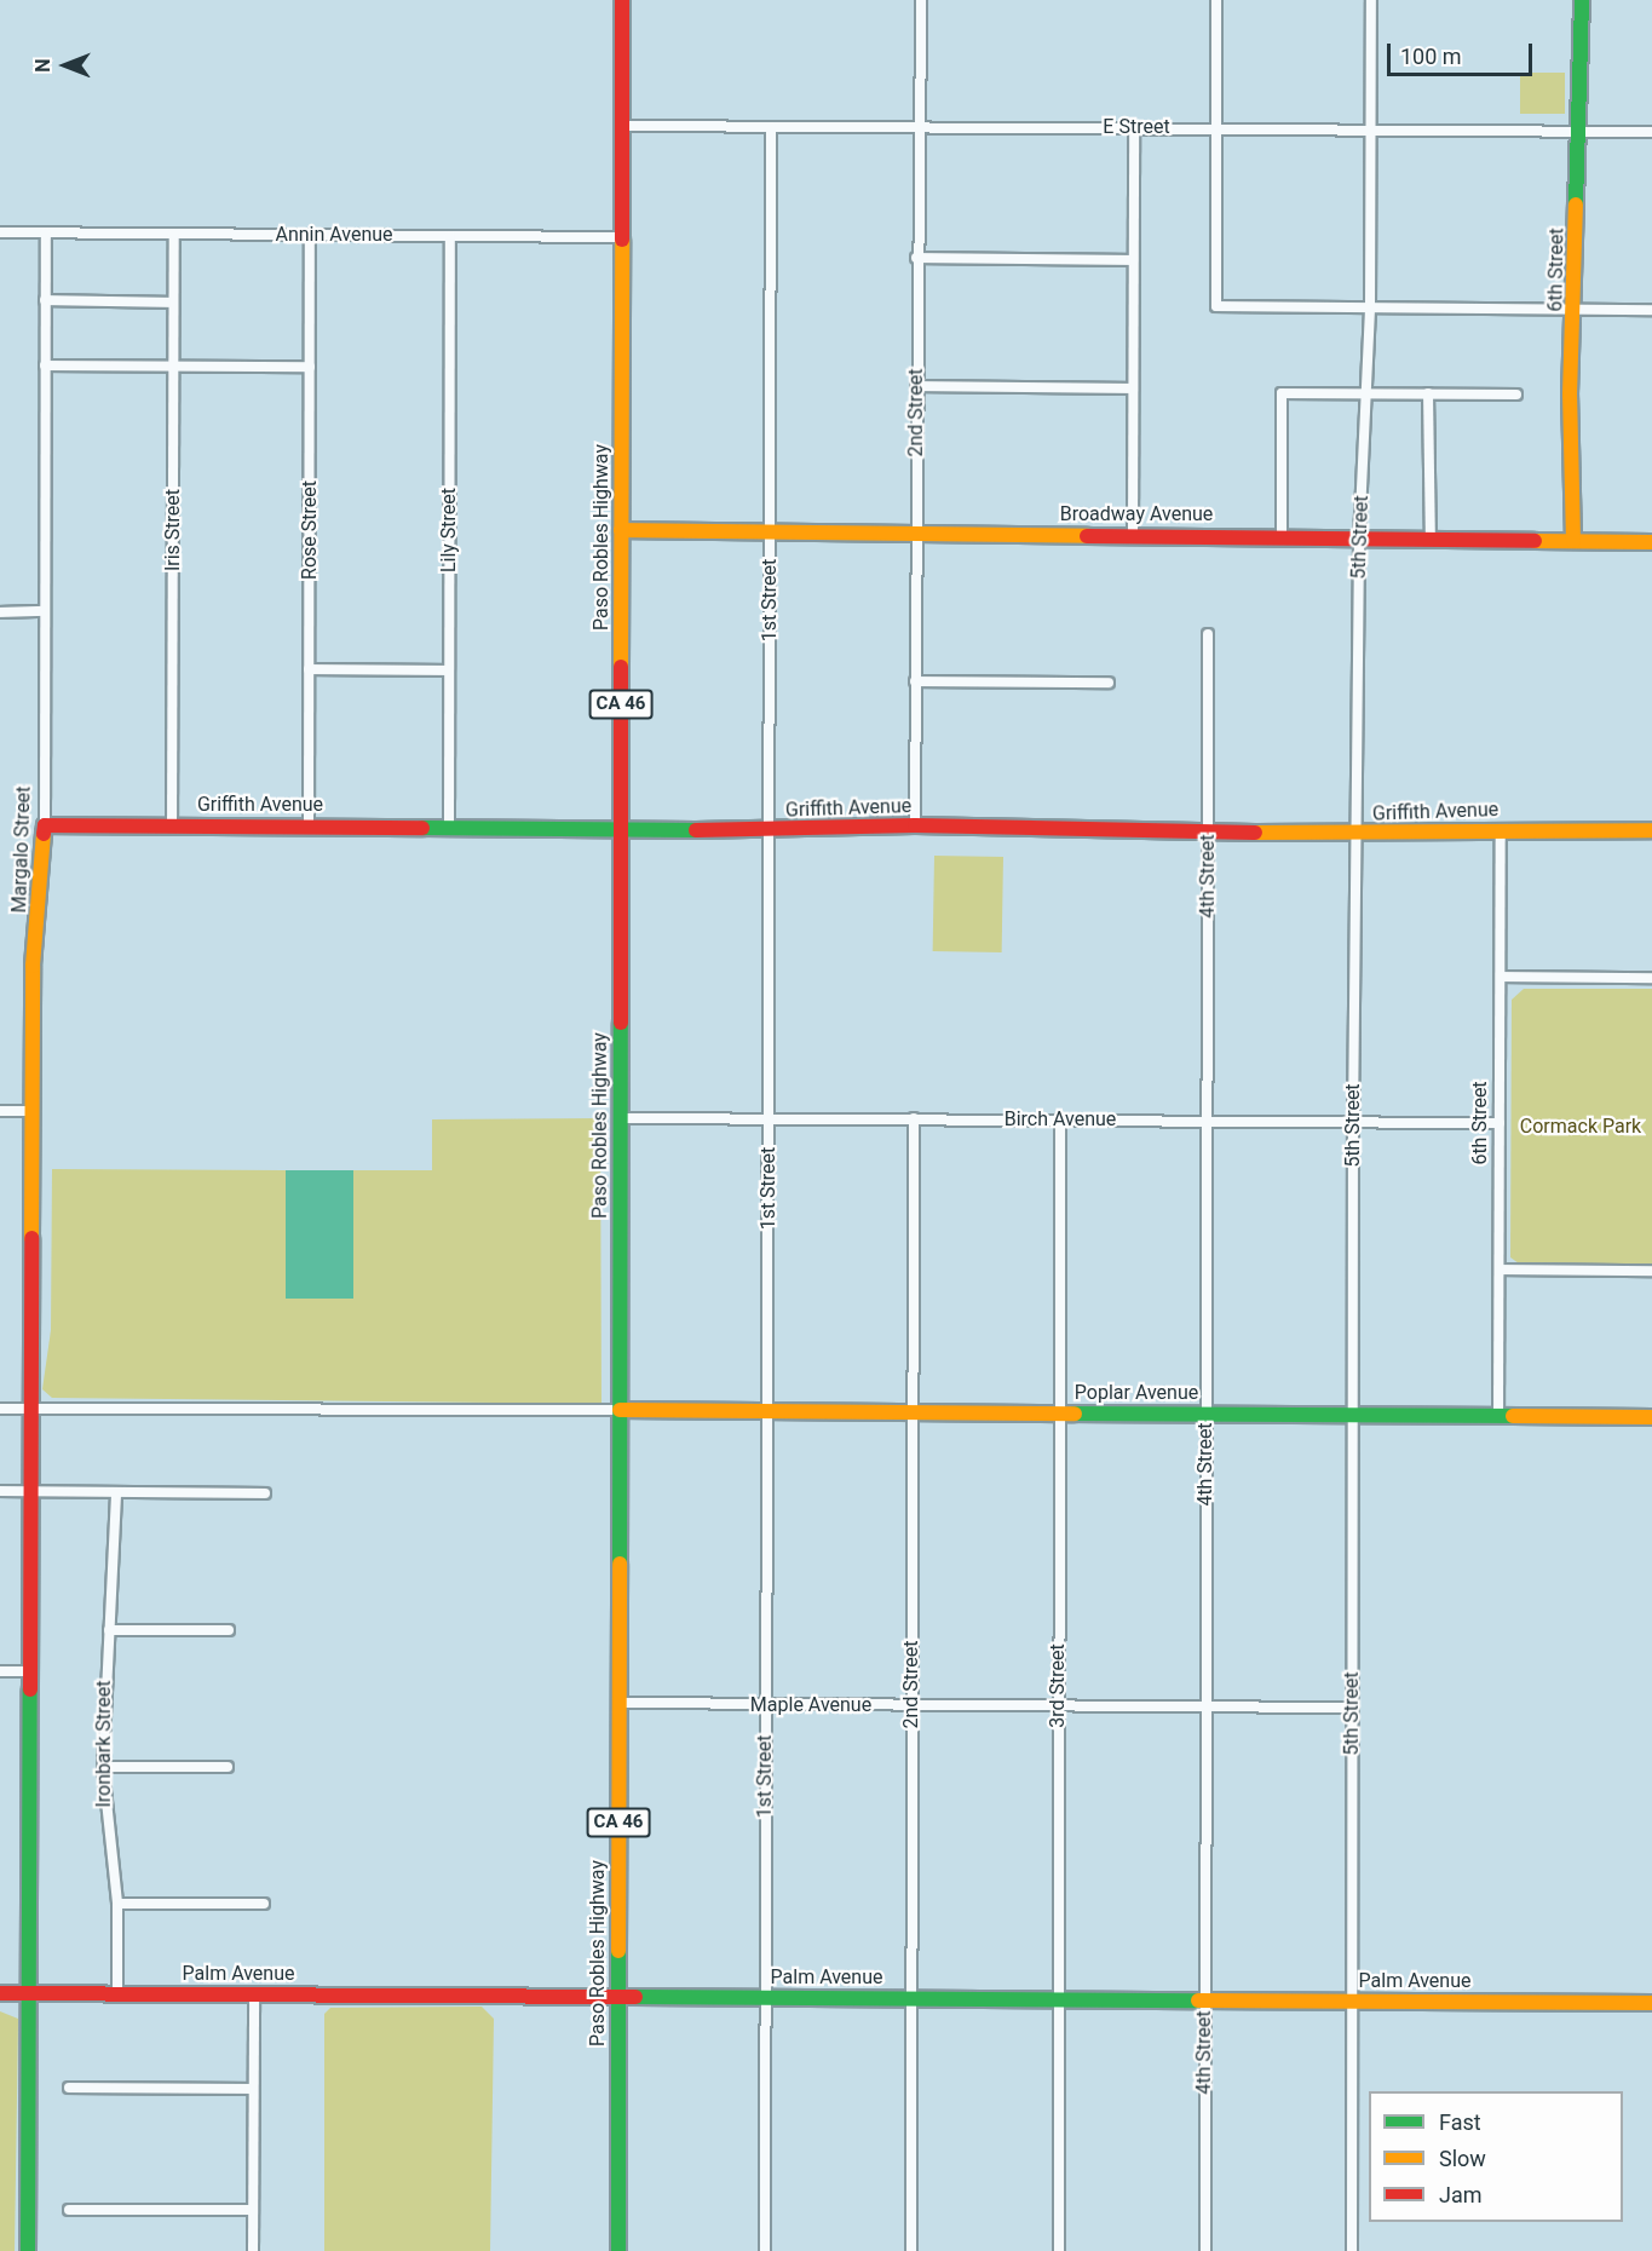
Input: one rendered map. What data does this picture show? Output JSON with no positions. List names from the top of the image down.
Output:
{
  "streets": {
    "main road": [
      "6th Street",
      "Broadway Avenue",
      "Paso Robles Highway",
      "CA 46",
      "Griffith Avenue",
      "Margalo Street",
      "Poplar Avenue",
      "Palm Avenue"
    ],
    "street": [
      "E Street",
      "Annin Avenue",
      "2nd Street",
      "Iris Street",
      "Rose Street",
      "Lily Street",
      "5th Street",
      "1st Street",
      "4th Street",
      "Birch Avenue",
      "3rd Street",
      "Maple Avenue",
      "Ironbark Street"
    ]
  },
  "crossings": [
    ["E Street", "6th Street"],
    ["E Street", "2nd Street"],
    ["E Street", "Paso Robles Highway"],
    ["E Street", "5th Street"],
    ["E Street", "1st Street"],
    ["Annin Avenue", "Iris Street"],
    ["Annin Avenue", "Rose Street"],
    ["Annin Avenue", "Lily Street"],
    ["Annin Avenue", "Paso Robles Highway"],
    ["Annin Avenue", "Margalo Street"],
    ["6th Street", "Broadway Avenue"],
    ["6th Street", "Griffith Avenue"],
    ["6th Street", "Birch Avenue"],
    ["6th Street", "Poplar Avenue"],
    ["2nd Street", "Broadway Avenue"],
    ["2nd Street", "Griffith Avenue"],
    ["2nd Street", "Birch Avenue"],
    ["2nd Street", "Poplar Avenue"],
    ["2nd Street", "Maple Avenue"],
    ["2nd Street", "Palm Avenue"],
    ["Broadway Avenue", "Paso Robles Highway"],
    ["Broadway Avenue", "5th Street"],
    ["Broadway Avenue", "1st Street"],
    ["Iris Street", "Griffith Avenue"],
    ["Rose Street", "Griffith Avenue"],
    ["Lily Street", "Griffith Avenue"],
    ["Paso Robles Highway", "Griffith Avenue"],
    ["Paso Robles Highway", "Birch Avenue"],
    ["Paso Robles Highway", "Poplar Avenue"],
    ["Paso Robles Highway", "Maple Avenue"],
    ["Paso Robles Highway", "Palm Avenue"],
    ["5th Street", "Griffith Avenue"],
    ["5th Street", "Birch Avenue"],
    ["5th Street", "Poplar Avenue"],
    ["5th Street", "Maple Avenue"],
    ["5th Street", "Palm Avenue"],
    ["1st Street", "Griffith Avenue"],
    ["1st Street", "Birch Avenue"],
    ["1st Street", "Poplar Avenue"],
    ["1st Street", "Maple Avenue"],
    ["1st Street", "Palm Avenue"],
    ["Griffith Avenue", "Margalo Street"],
    ["Griffith Avenue", "4th Street"],
    ["Margalo Street", "Palm Avenue"],
    ["4th Street", "Birch Avenue"],
    ["4th Street", "Poplar Avenue"],
    ["4th Street", "Maple Avenue"],
    ["4th Street", "Palm Avenue"],
    ["Birch Avenue", "3rd Street"],
    ["Poplar Avenue", "3rd Street"],
    ["3rd Street", "Maple Avenue"],
    ["3rd Street", "Palm Avenue"],
    ["Ironbark Street", "Palm Avenue"]
  ],
  "parks": ["Cormack Park"],
  "legend": ["Fast", "Slow", "Jam"],
  "scale_bar": "100 m",
  "north": "left"
}
